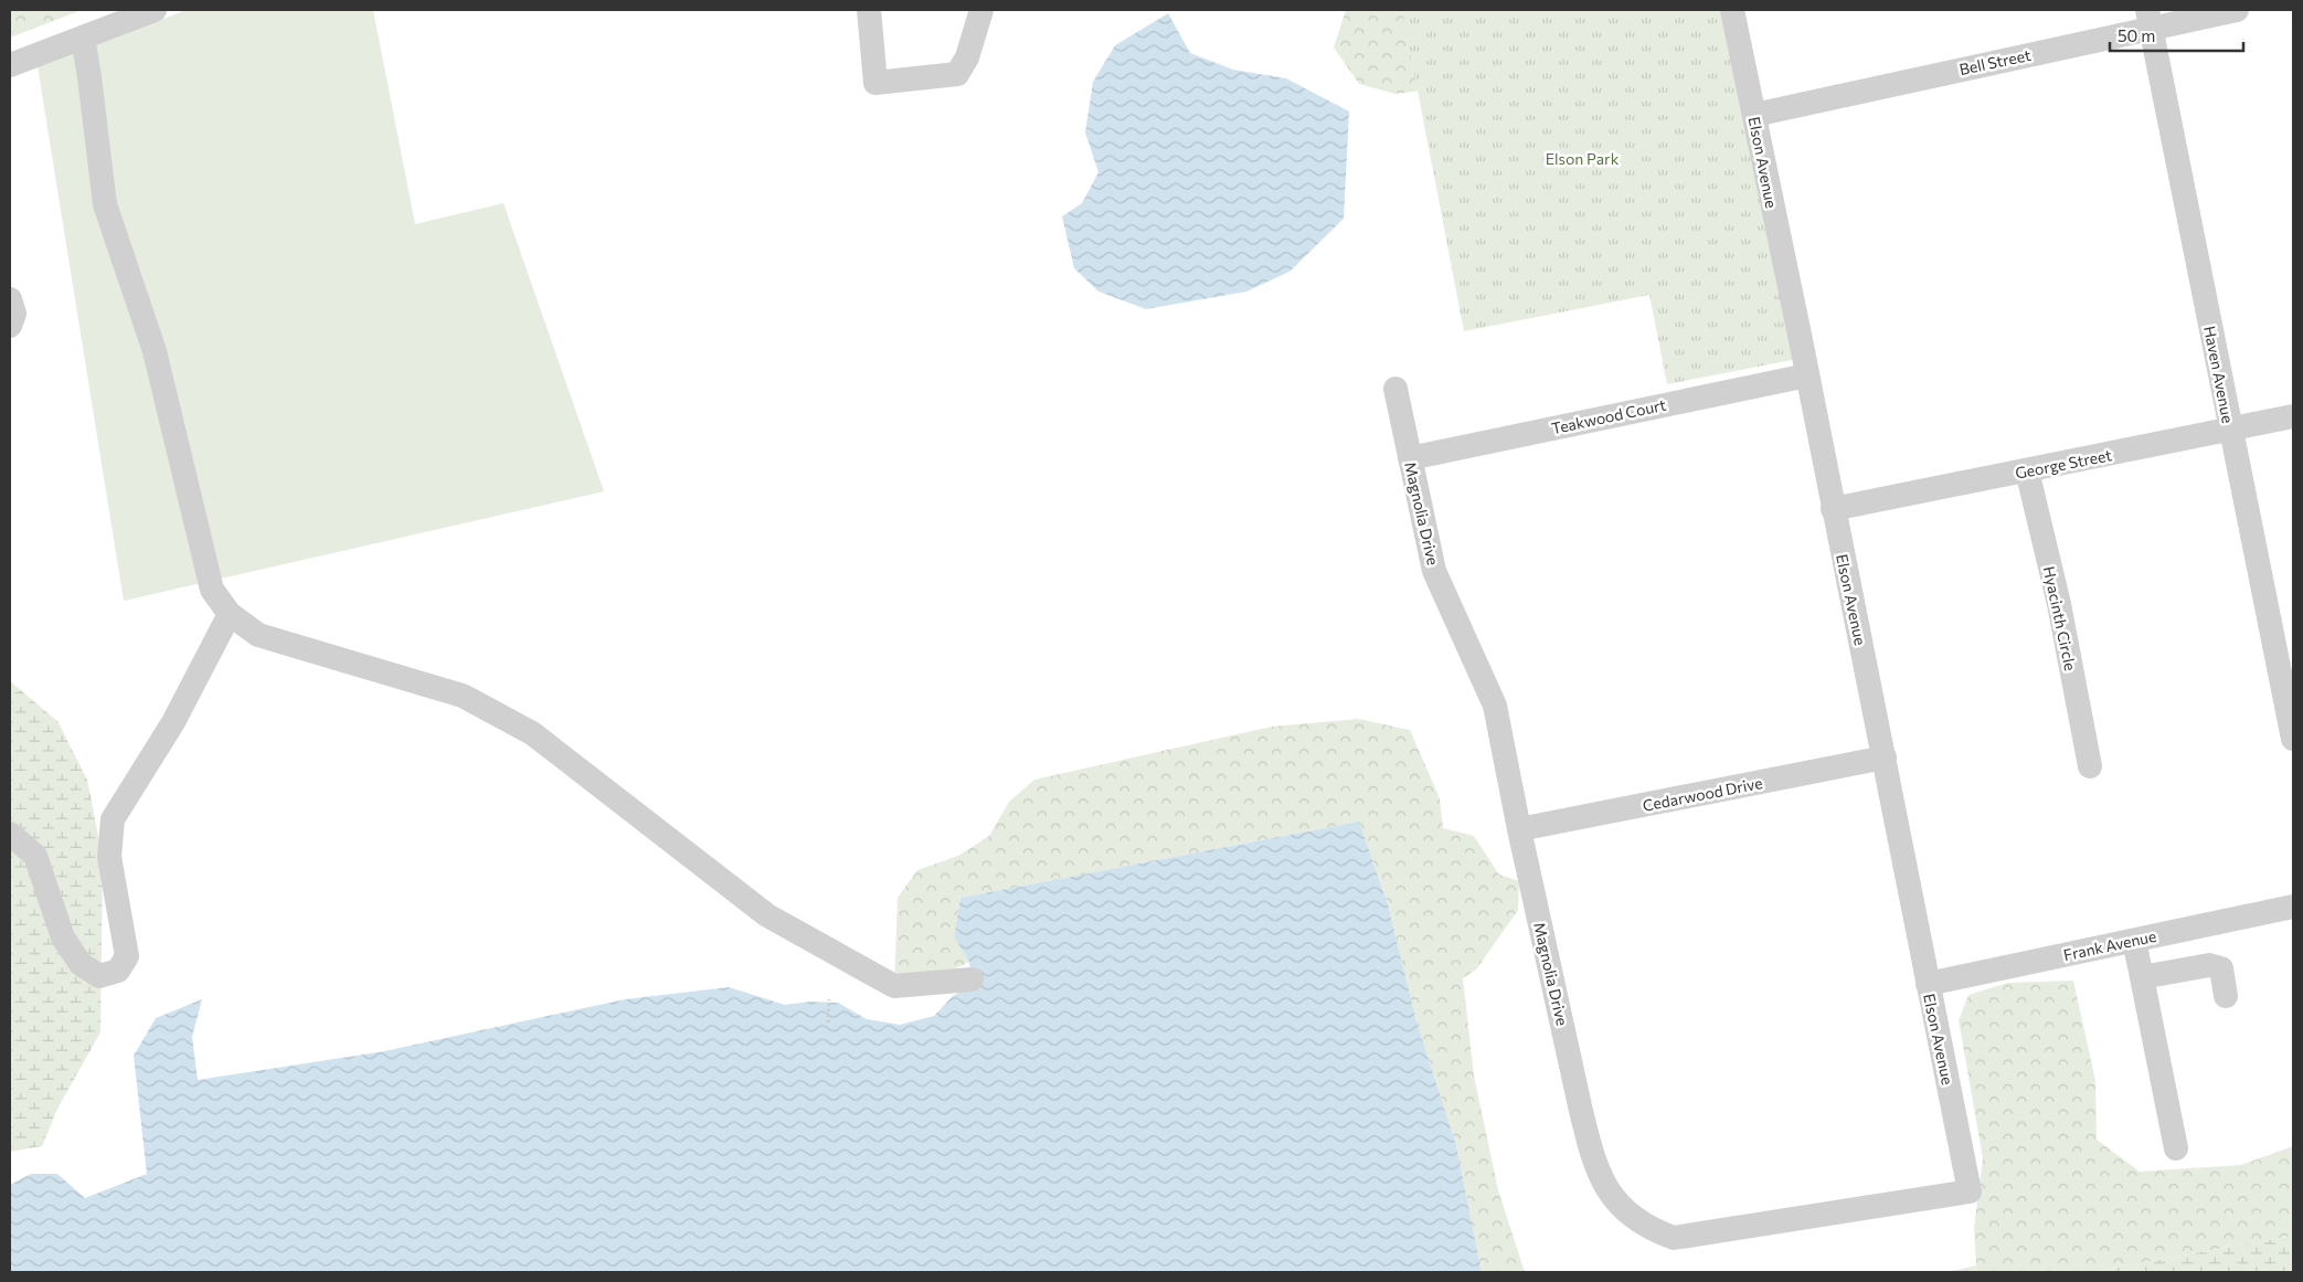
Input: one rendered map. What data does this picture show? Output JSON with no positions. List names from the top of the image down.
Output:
{
  "streets": {
    "street": [
      "Bell Street",
      "Elson Avenue",
      "Haven Avenue",
      "Teakwood Court",
      "George Street",
      "Magnolia Drive",
      "Hyacinth Circle",
      "Cedarwood Drive",
      "Frank Avenue"
    ]
  },
  "crossings": [
    ["Bell Street", "Elson Avenue"],
    ["Bell Street", "Haven Avenue"],
    ["Elson Avenue", "Teakwood Court"],
    ["Elson Avenue", "George Street"],
    ["Elson Avenue", "Magnolia Drive"],
    ["Elson Avenue", "Cedarwood Drive"],
    ["Elson Avenue", "Frank Avenue"],
    ["Haven Avenue", "George Street"],
    ["Teakwood Court", "Magnolia Drive"],
    ["George Street", "Hyacinth Circle"],
    ["Magnolia Drive", "Cedarwood Drive"]
  ],
  "parks": ["Elson Park"],
  "scale_bar": "50 m"
}
